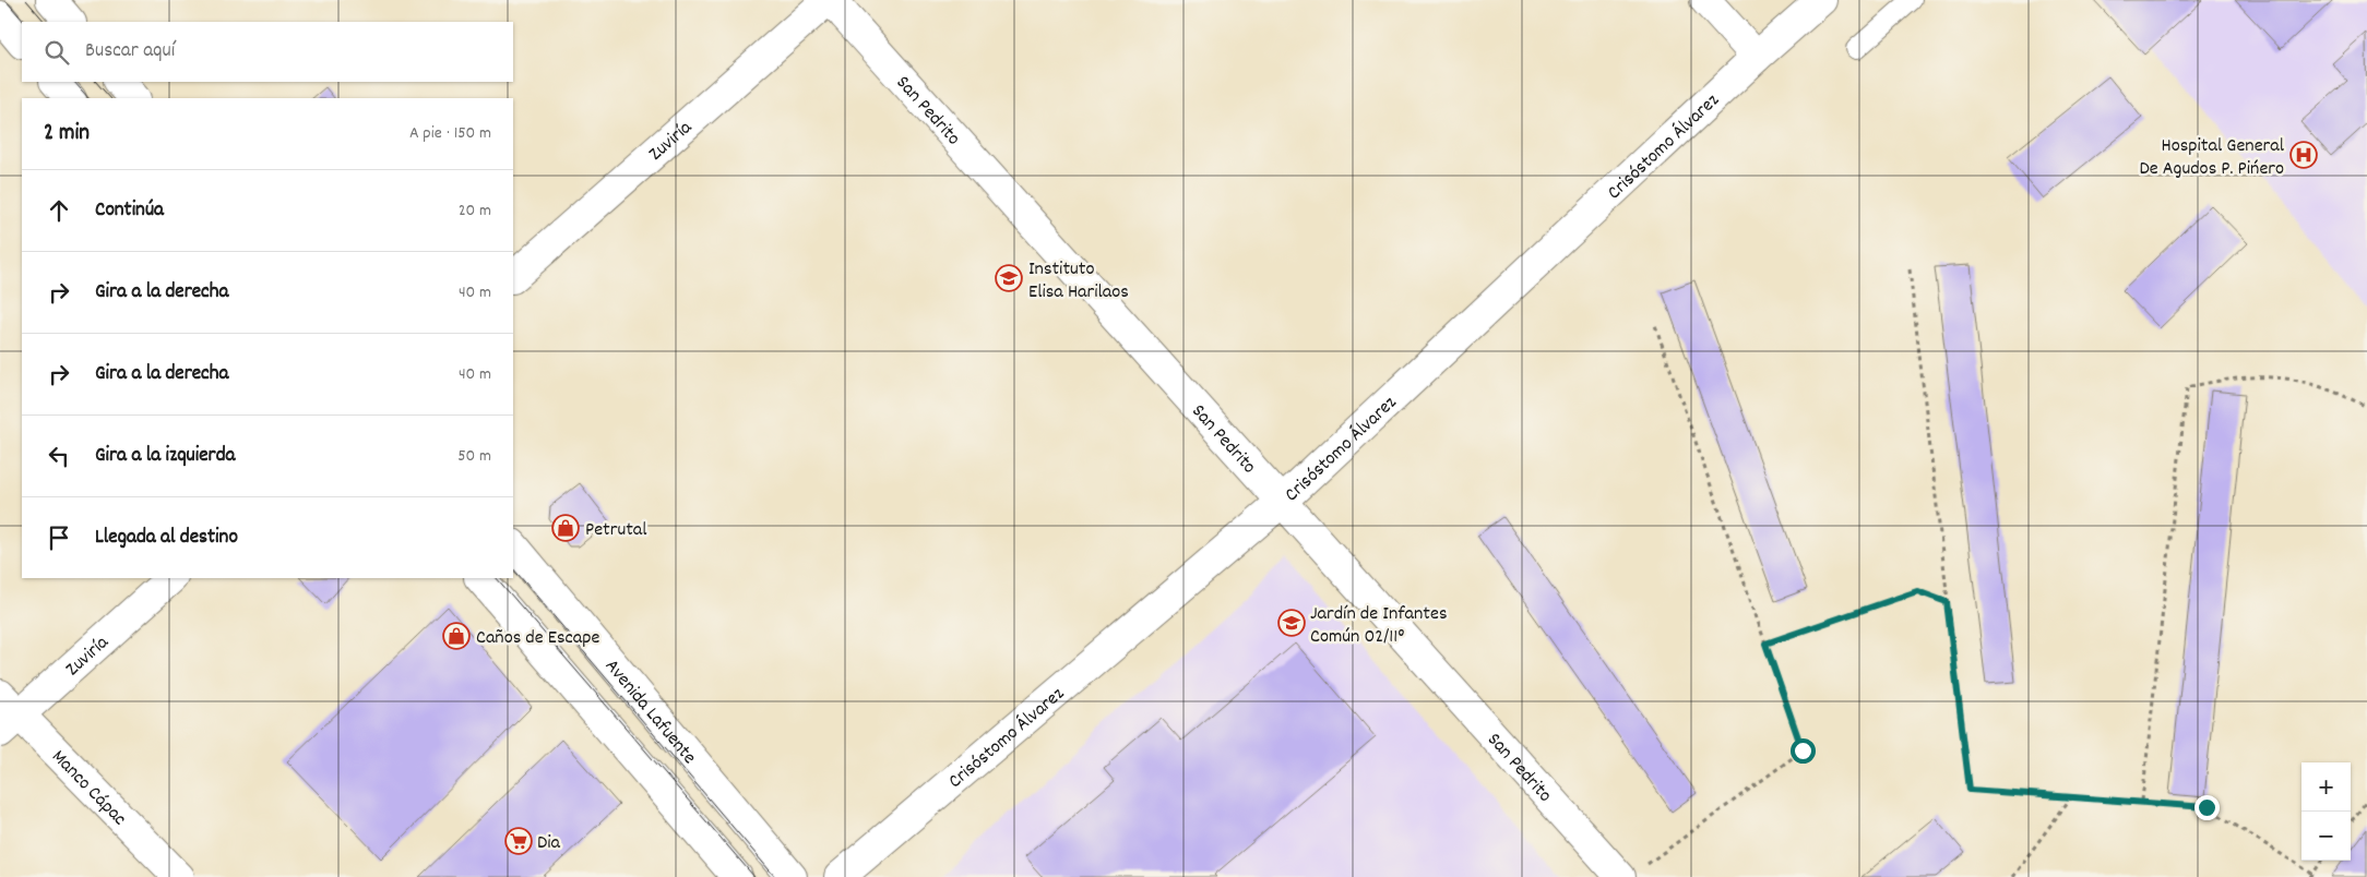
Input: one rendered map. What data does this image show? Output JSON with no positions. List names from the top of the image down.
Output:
{
  "streets": {
    "street": [
      "San Pedrito",
      "Zuviría",
      "Crisóstomo Álvarez",
      "Avenida Lafuente",
      "Manco Cápac"
    ]
  },
  "crossings": [
    ["San Pedrito", "Zuviría"],
    ["San Pedrito", "Crisóstomo Álvarez"],
    ["Zuviría", "Manco Cápac"]
  ],
  "places": {
    "hospital": ["Hospital General De Agudos P. Pińero"],
    "school or university": ["Instituto Elisa Harilaos", "Jardín de Infantes Común 02/11°"],
    "shop": ["Petrutal", "Caños de Escape"],
    "supermarket": ["Dia"]
  },
  "page": {
    "search": "Buscar aquí",
    "heading": ["2 min", "A pie · 150 m"],
    "list": [
      ["Continúa", "20 m"],
      ["Gira a la derecha", "40 m"],
      ["Gira a la derecha", "40 m"],
      ["Gira a la izquierda", "50 m"],
      "Llegada al destino"
    ],
    "map_buttons": ["+", "−"]
  }
}
